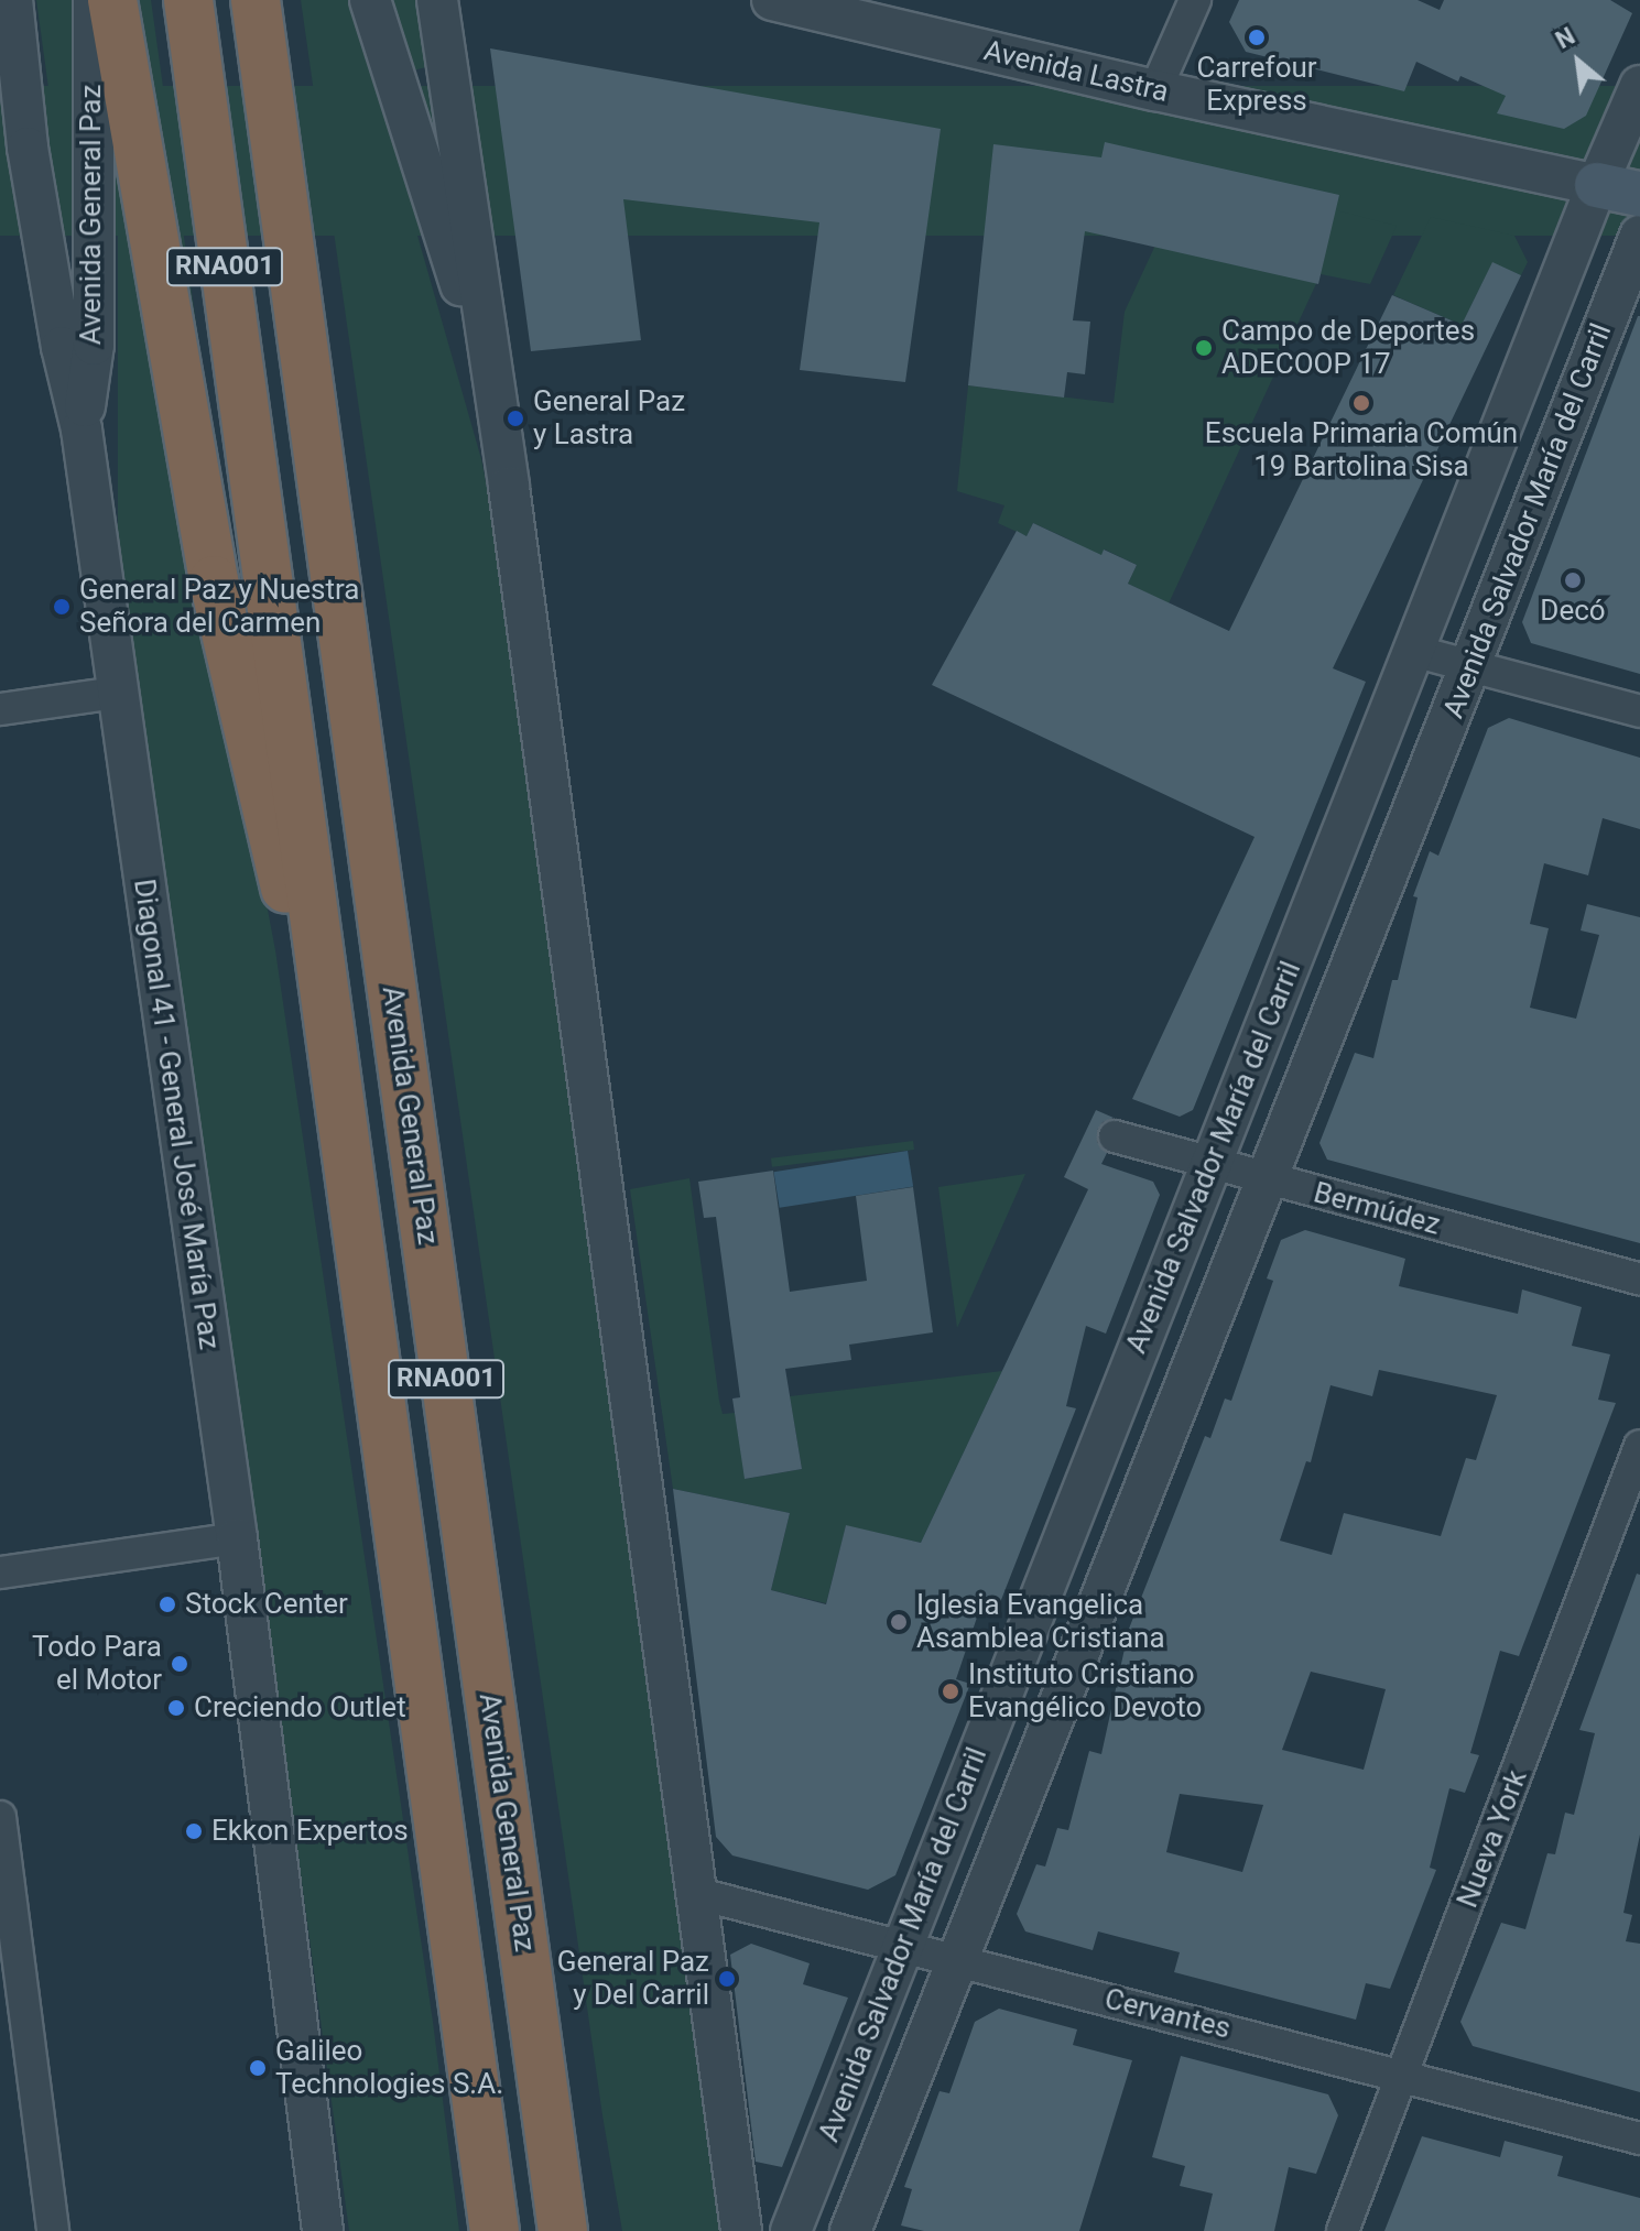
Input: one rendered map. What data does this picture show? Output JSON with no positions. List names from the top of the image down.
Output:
{
  "streets": {
    "highway": ["Avenida General Paz", "RNA001"],
    "main road": ["Avenida Lastra"],
    "street": [
      "Avenida Salvador María del Carril",
      "Diagonal 41 - General José María Paz",
      "Bermúdez",
      "Nueva York",
      "Cervantes"
    ]
  },
  "crossings": [
    ["Avenida Lastra", "Avenida Salvador María del Carril"],
    ["Avenida General Paz", "Diagonal 41 - General José María Paz"],
    ["Avenida Salvador María del Carril", "Bermúdez"],
    ["Avenida Salvador María del Carril", "Cervantes"],
    ["Nueva York", "Cervantes"]
  ],
  "places": [
    "Carrefour Express",
    "Campo de Deportes ADECOOP 17",
    "Escuela Primaria Común 19 Bartolina Sisa",
    "General Paz y Lastra",
    "Decó",
    "General Paz y Nuestra Señora del Carmen",
    "Stock Center",
    "Iglesia Evangelica Asamblea Cristiana",
    "Todo Para el Motor",
    "Instituto Cristiano Evangélico Devoto",
    "Creciendo Outlet",
    "Ekkon Expertos",
    "General Paz y Del Carril",
    "Galileo Technologies S.A."
  ],
  "north": "top left"
}
